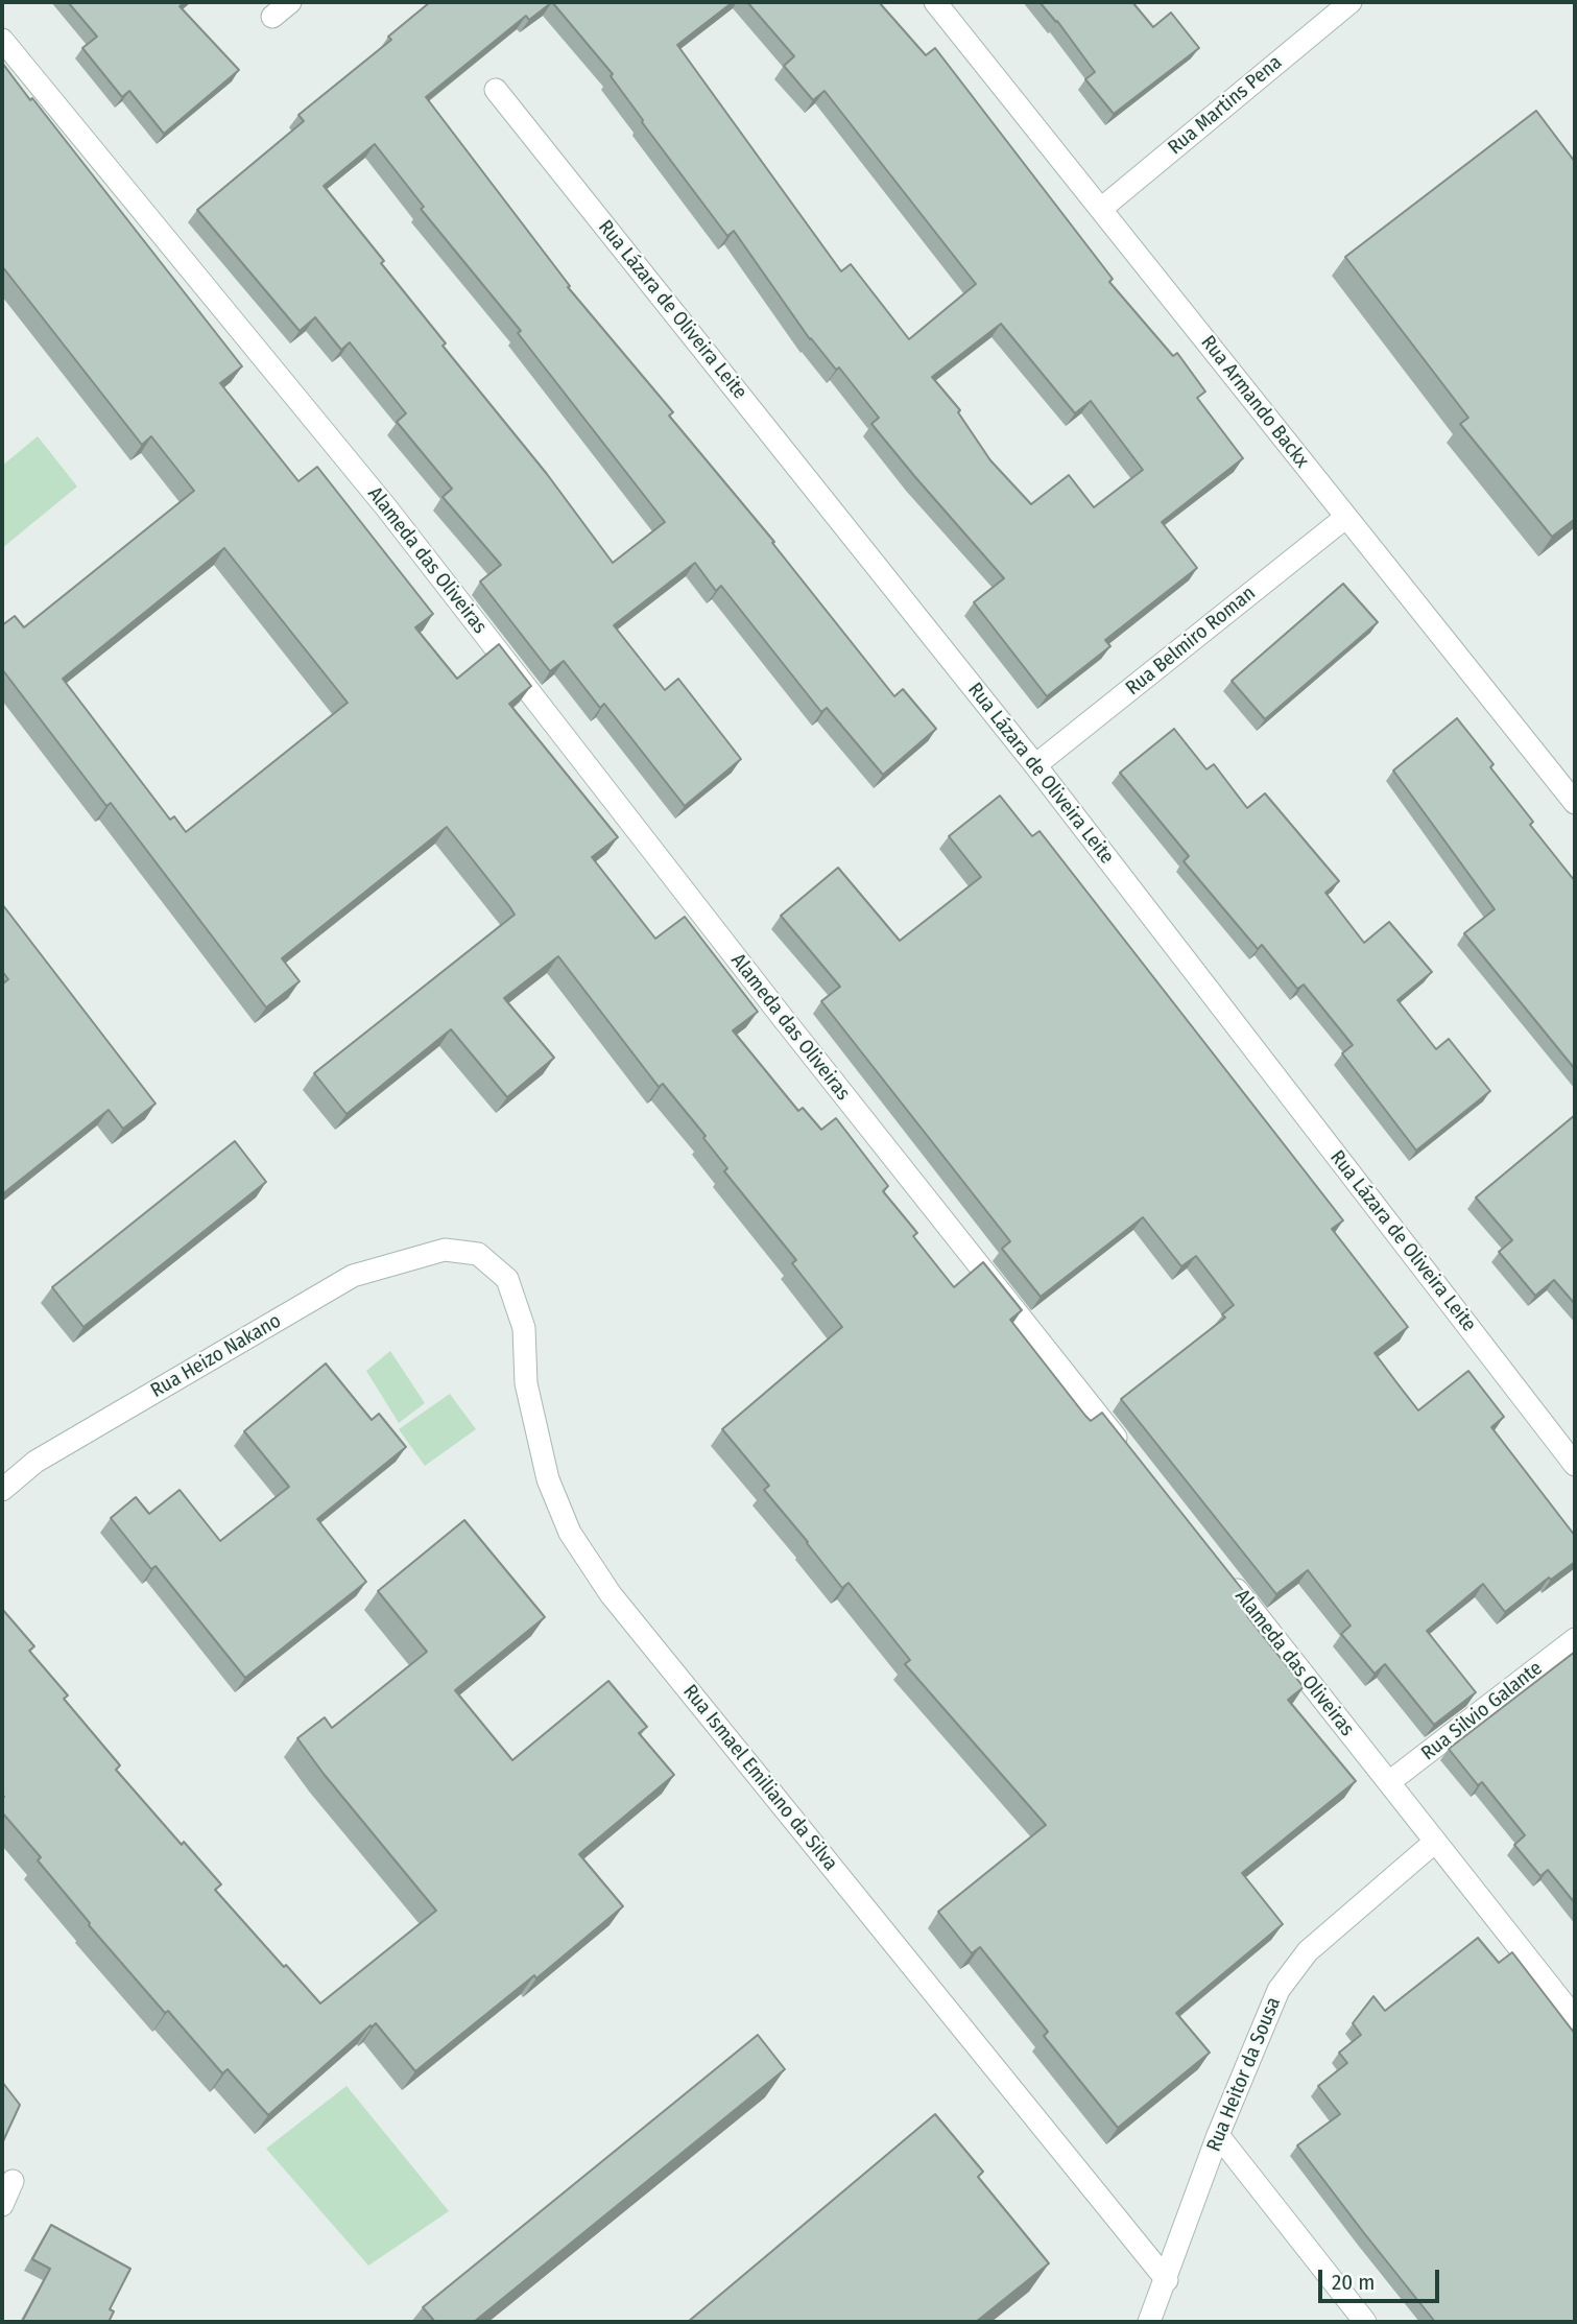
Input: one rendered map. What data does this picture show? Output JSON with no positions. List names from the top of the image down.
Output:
{
  "streets": {
    "street": [
      "Rua Martins Pena",
      "Rua Lázara de Oliveira Leite",
      "Rua Armando Backx",
      "Alameda das Oliveiras",
      "Rua Belmiro Roman",
      "Rua Heizo Nakano",
      "Rua Silvio Galante",
      "Rua Ismael Emiliano da Silva",
      "Rua Heitor da Sousa"
    ]
  },
  "crossings": [
    ["Rua Martins Pena", "Rua Armando Backx"],
    ["Rua Lázara de Oliveira Leite", "Rua Belmiro Roman"],
    ["Rua Armando Backx", "Rua Belmiro Roman"],
    ["Alameda das Oliveiras", "Rua Silvio Galante"],
    ["Alameda das Oliveiras", "Rua Heitor da Sousa"],
    ["Rua Heizo Nakano", "Rua Ismael Emiliano da Silva"],
    ["Rua Ismael Emiliano da Silva", "Rua Heitor da Sousa"]
  ],
  "scale_bar": "20 m"
}
